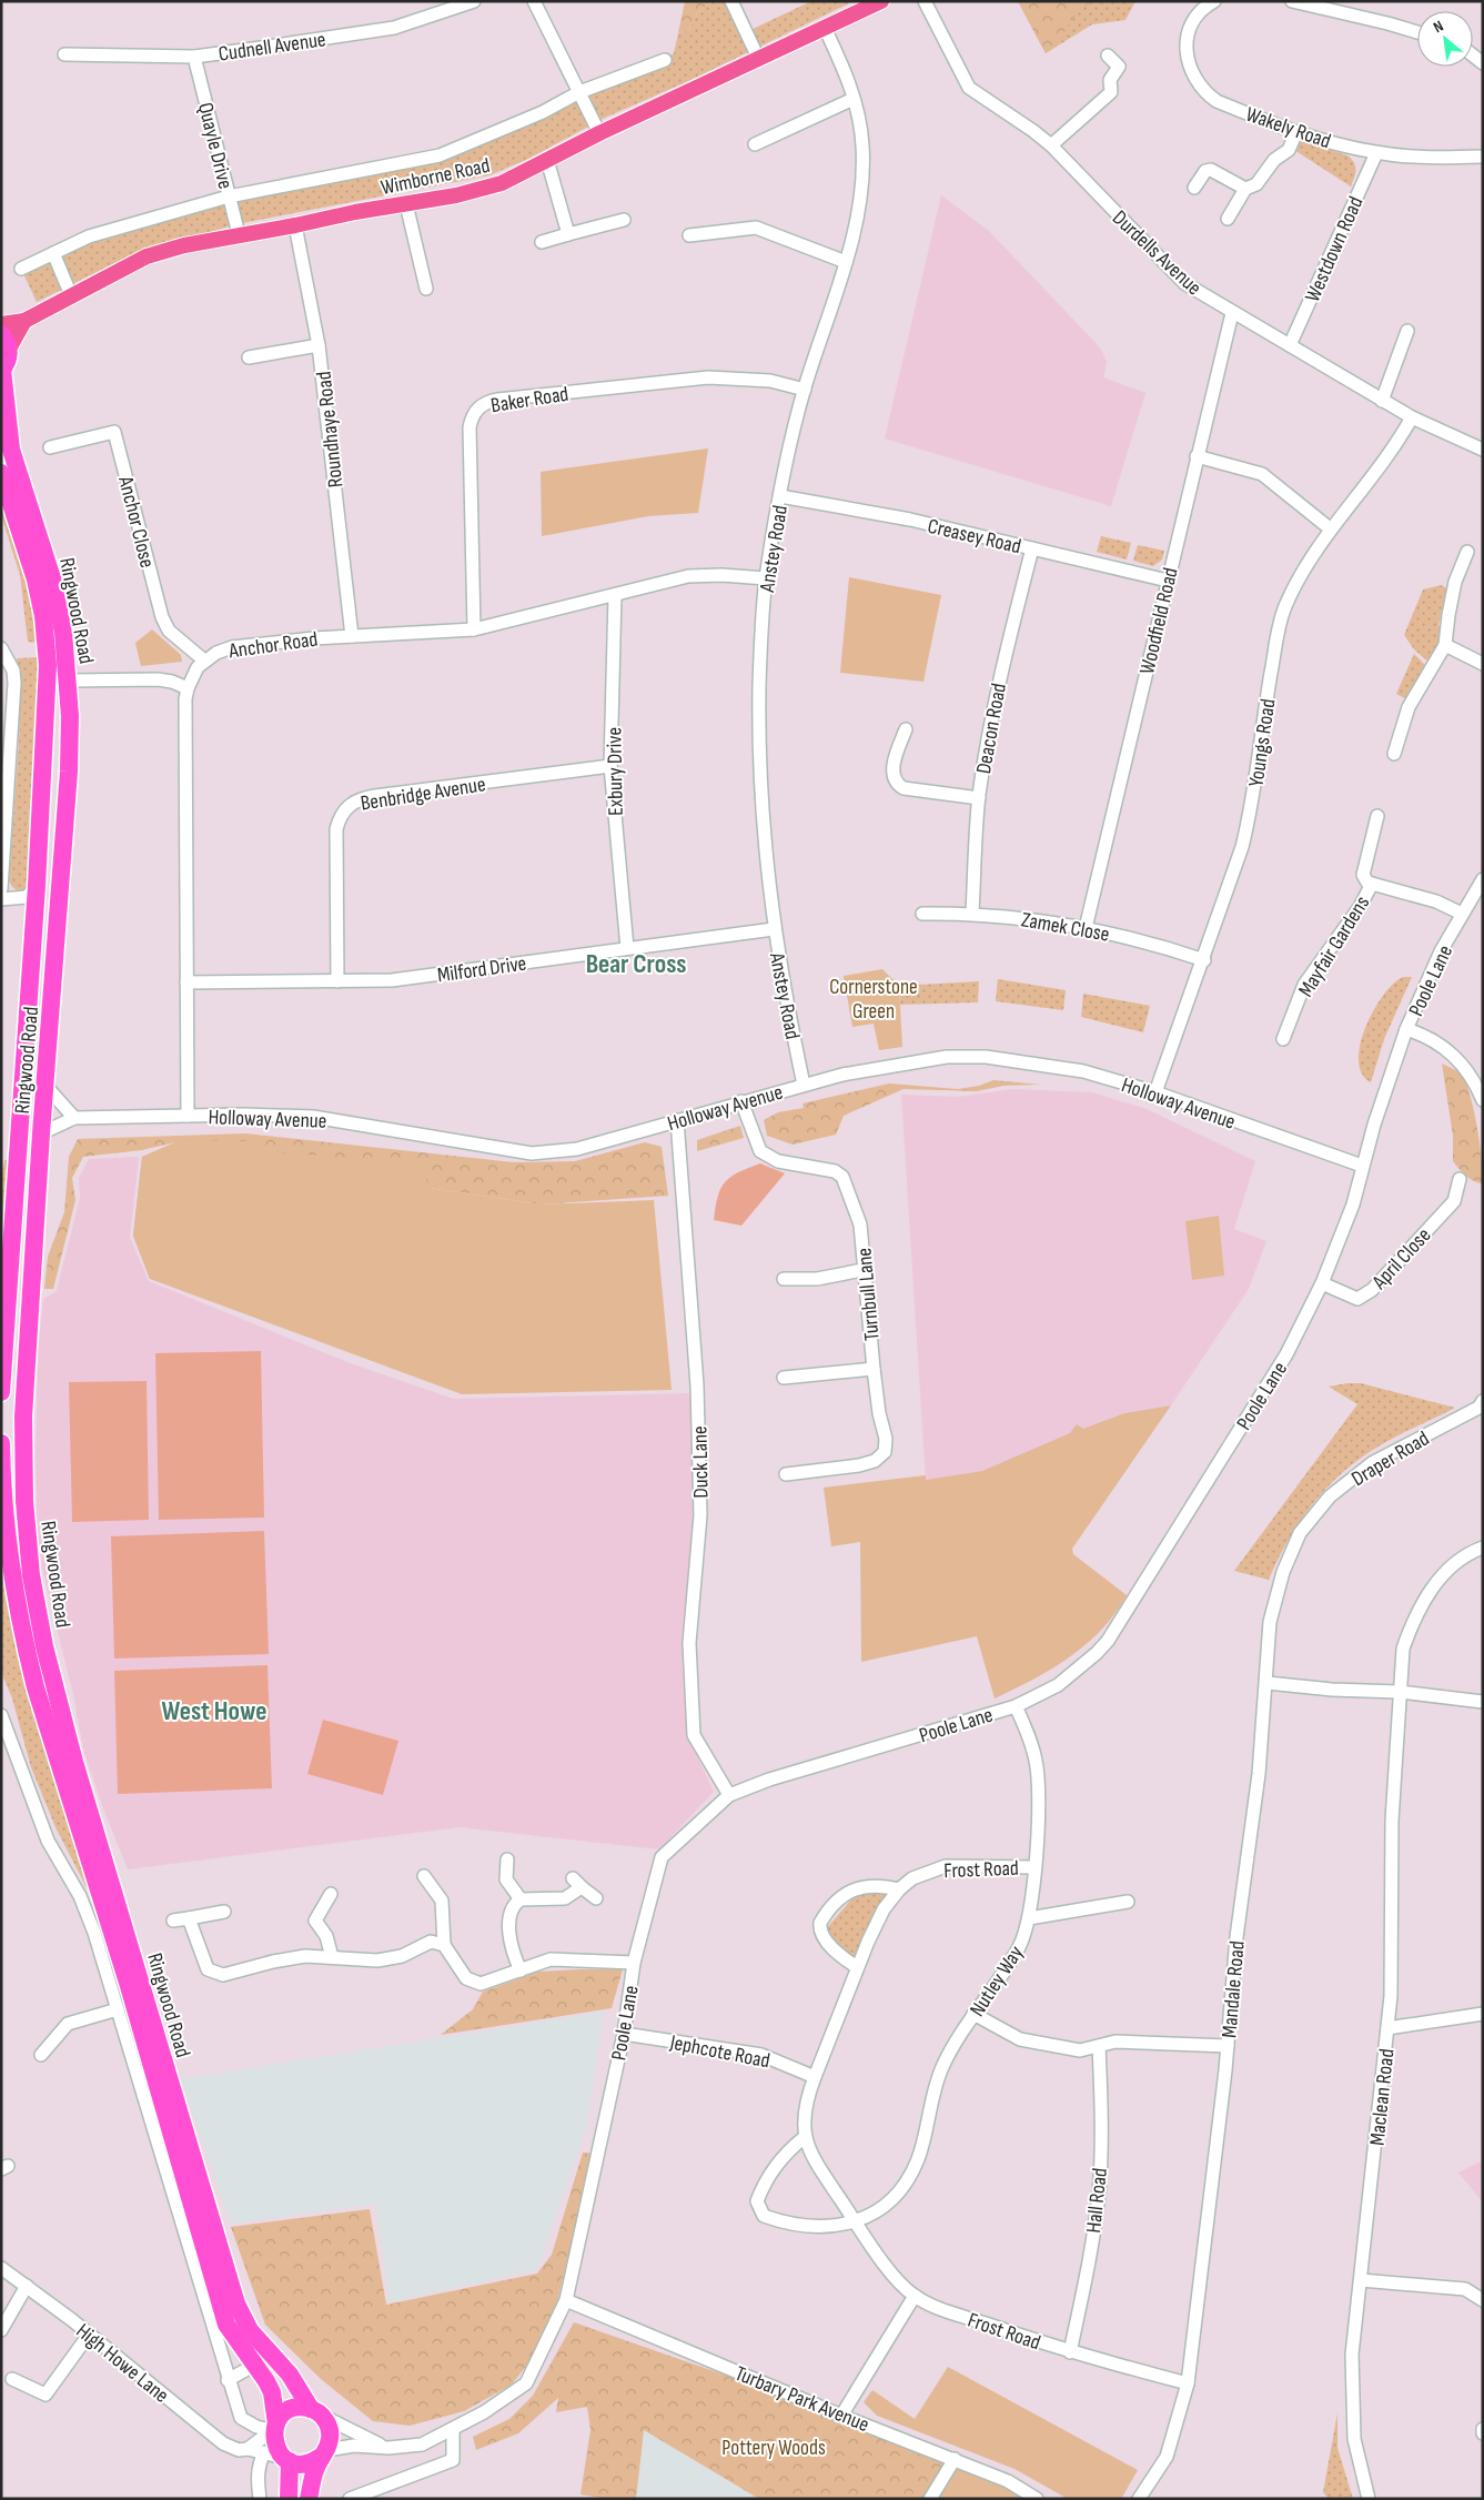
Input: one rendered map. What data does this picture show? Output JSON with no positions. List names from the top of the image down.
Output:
{
  "streets": {
    "highway": ["Ringwood Road"],
    "main road": ["Wimborne Road"],
    "street": [
      "Cudnell Avenue",
      "Wakely Road",
      "Quayle Drive",
      "Westdown Road",
      "Durdells Avenue",
      "Baker Road",
      "Roundhaye Road",
      "Anchor Close",
      "Creasey Road",
      "Anstey Road",
      "Woodfield Road",
      "Anchor Road",
      "Deacon Road",
      "Youngs Road",
      "Exbury Drive",
      "Benbridge Avenue",
      "Zamek Close",
      "Mayfair Gardens",
      "Milford Drive",
      "Poole Lane",
      "Holloway Avenue",
      "April Close",
      "Turnbull Lane",
      "Draper Road",
      "Duck Lane",
      "Frost Road",
      "Nutley Way",
      "Mandale Road",
      "Jephcote Road",
      "Maclean Road",
      "Hall Road",
      "High Howe Lane",
      "Turbary Park Avenue"
    ]
  },
  "crossings": [
    ["Cudnell Avenue", "Quayle Drive"],
    ["Wakely Road", "Westdown Road"],
    ["Quayle Drive", "Wimborne Road"],
    ["Wimborne Road", "Roundhaye Road"],
    ["Wimborne Road", "Anstey Road"],
    ["Westdown Road", "Durdells Avenue"],
    ["Durdells Avenue", "Woodfield Road"],
    ["Durdells Avenue", "Youngs Road"],
    ["Baker Road", "Anstey Road"],
    ["Baker Road", "Anchor Road"],
    ["Roundhaye Road", "Anchor Road"],
    ["Anchor Close", "Anchor Road"],
    ["Creasey Road", "Anstey Road"],
    ["Creasey Road", "Woodfield Road"],
    ["Creasey Road", "Deacon Road"],
    ["Anstey Road", "Anchor Road"],
    ["Anstey Road", "Milford Drive"],
    ["Anstey Road", "Holloway Avenue"],
    ["Ringwood Road", "Poole Lane"],
    ["Ringwood Road", "Holloway Avenue"],
    ["Ringwood Road", "High Howe Lane"],
    ["Woodfield Road", "Zamek Close"],
    ["Anchor Road", "Exbury Drive"],
    ["Anchor Road", "Milford Drive"],
    ["Anchor Road", "Holloway Avenue"],
    ["Deacon Road", "Zamek Close"],
    ["Youngs Road", "Zamek Close"],
    ["Youngs Road", "Holloway Avenue"],
    ["Exbury Drive", "Benbridge Avenue"],
    ["Exbury Drive", "Milford Drive"],
    ["Benbridge Avenue", "Milford Drive"],
    ["Mayfair Gardens", "Poole Lane"],
    ["Poole Lane", "Holloway Avenue"],
    ["Poole Lane", "April Close"],
    ["Poole Lane", "Duck Lane"],
    ["Poole Lane", "Nutley Way"],
    ["Poole Lane", "Jephcote Road"],
    ["Poole Lane", "High Howe Lane"],
    ["Poole Lane", "Turbary Park Avenue"],
    ["Holloway Avenue", "Turnbull Lane"],
    ["Holloway Avenue", "Duck Lane"],
    ["Draper Road", "Mandale Road"],
    ["Frost Road", "Nutley Way"],
    ["Frost Road", "Mandale Road"],
    ["Frost Road", "Jephcote Road"],
    ["Frost Road", "Hall Road"]
  ],
  "districts": ["Bear Cross", "West Howe"],
  "parks": ["Cornerstone Green", "Pottery Woods"],
  "north": "top left"
}
